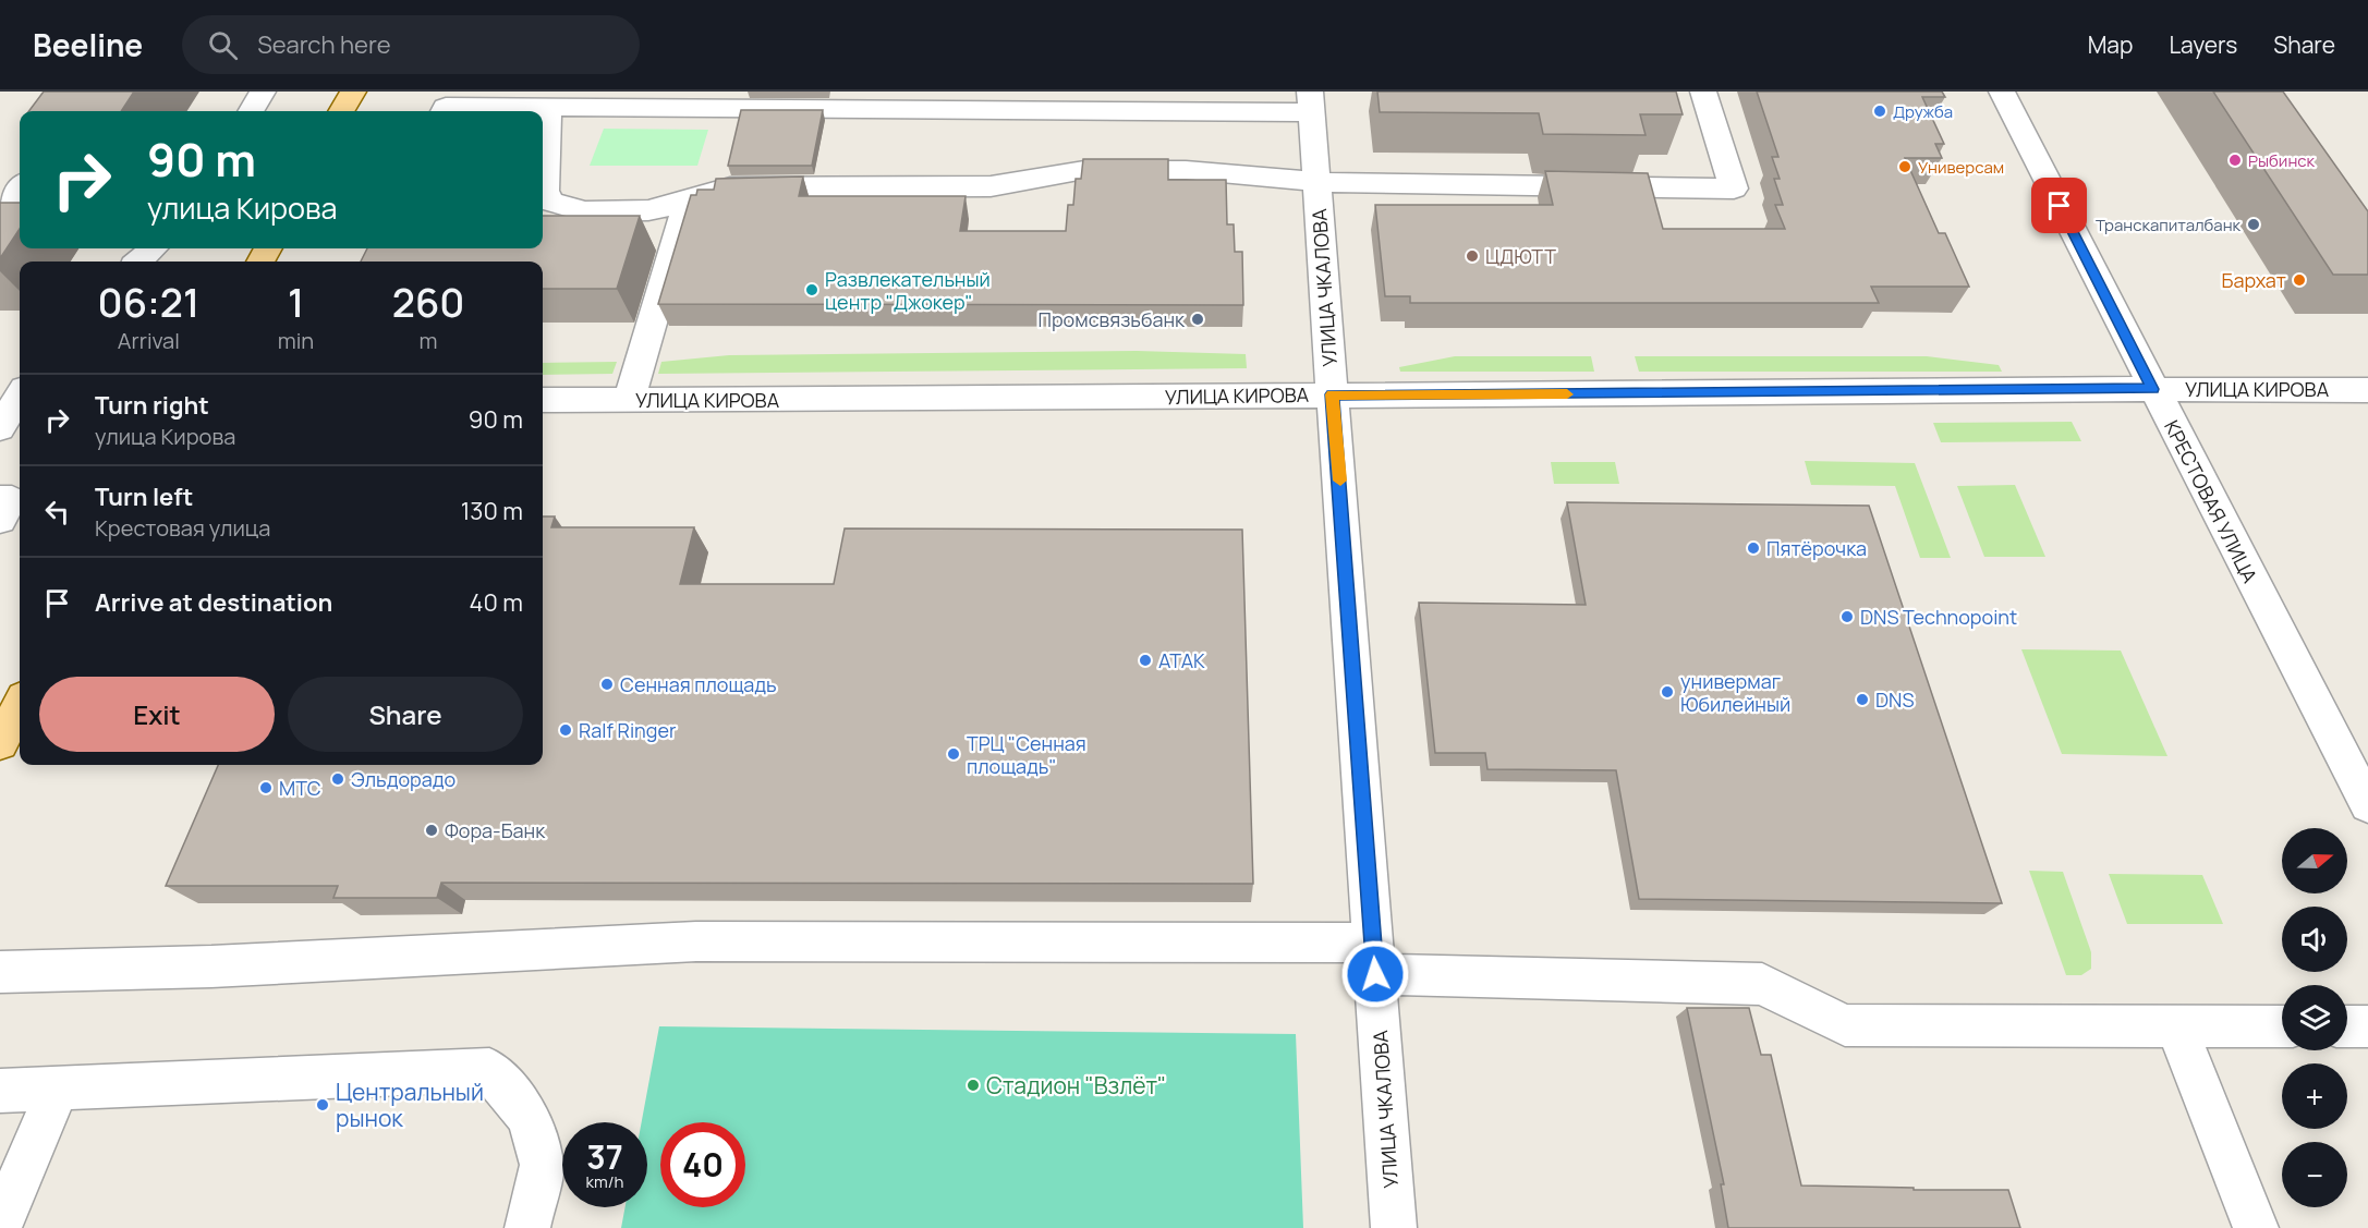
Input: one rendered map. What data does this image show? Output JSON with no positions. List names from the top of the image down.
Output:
{
  "streets": {
    "street": ["УЛИЦА ЧКАЛОВА", "УЛИЦА КИРОВА", "КРЕСТОВАЯ УЛИЦА"]
  },
  "crossings": [
    ["УЛИЦА ЧКАЛОВА", "УЛИЦА КИРОВА"],
    ["УЛИЦА КИРОВА", "КРЕСТОВАЯ УЛИЦА"]
  ],
  "places": [
    "Дружба",
    "Рыбинск",
    "Универсам",
    "Транскапиталбанк",
    "ЦДЮТТ",
    "Бархат",
    "Развлекательный центр \"Джокер\"",
    "Промсвязьбанк",
    "Пятёрочка",
    "DNS Technopoint",
    "АТАК",
    "Сенная площадь",
    "универмаг Юбилейный",
    "DNS",
    "Ralf Ringer",
    "ТРЦ \"Сенная площадь\"",
    "Эльдорадо",
    "МТС",
    "Фора-Банк",
    "Стадион \"Взлёт\"",
    "Центральный рынок"
  ],
  "north": "right",
  "page": {
    "header": "Beeline",
    "search": "Search here",
    "nav": ["Map", "Layers", "Share"],
    "turn": ["90 m", "улица Кирова"],
    "eta": [
      "06:21",
      "Arrival",
      "1",
      "min",
      "260",
      "m"
    ],
    "list": [
      {
        "name": "Turn right",
        "note": "улица Кирова",
        "value": "90 m"
      },
      {
        "name": "Turn left",
        "note": "Крестовая улица",
        "value": "130 m"
      },
      {
        "name": "Arrive at destination",
        "value": "40 m"
      }
    ],
    "buttons": ["Exit", "Share"],
    "map_buttons": ["+", "−"],
    "speed": "37 km/h",
    "limit": "40"
  }
}
